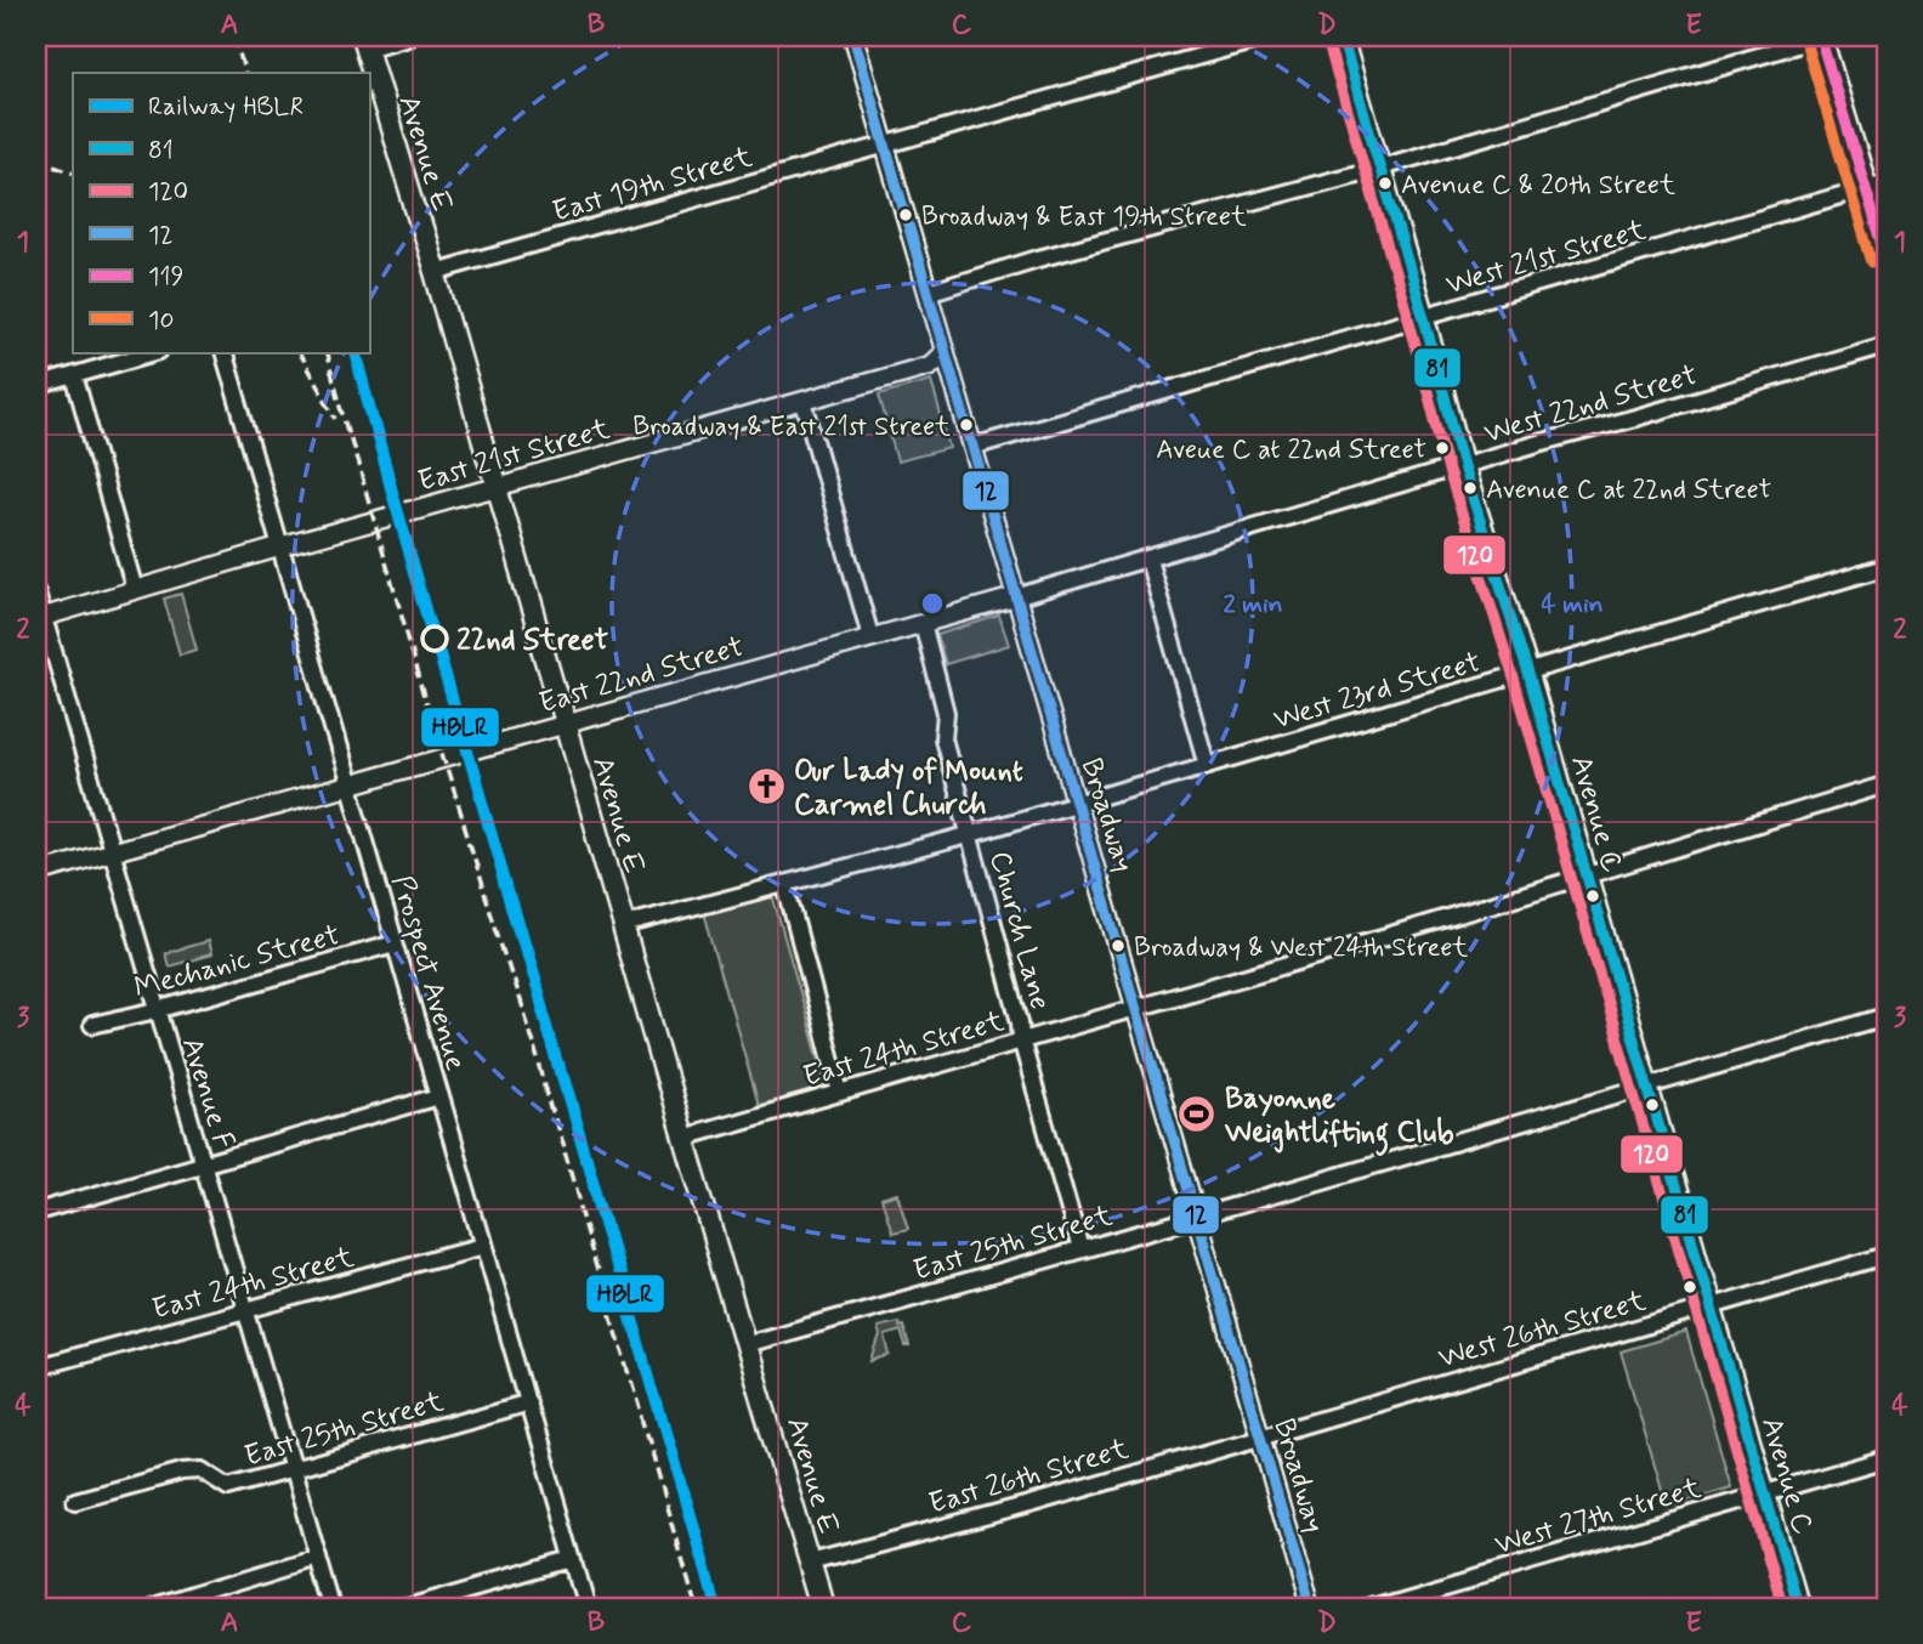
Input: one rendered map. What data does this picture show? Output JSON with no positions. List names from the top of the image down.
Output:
{
  "streets": {
    "main road": ["Avenue E", "Avenue C"],
    "street": [
      "East 19th Street",
      "West 21st Street",
      "West 22nd Street",
      "East 21st Street",
      "East 22nd Street",
      "West 23rd Street",
      "Broadway",
      "Church Lane",
      "Mechanic Street",
      "Prospect Avenue",
      "East 24th Street",
      "Avenue F",
      "East 25th Street",
      "West 26th Street",
      "East 26th Street",
      "West 27th Street"
    ]
  },
  "crossings": [
    ["Avenue E", "East 19th Street"],
    ["Avenue E", "East 21st Street"],
    ["Avenue E", "East 22nd Street"],
    ["Avenue E", "West 23rd Street"],
    ["Avenue E", "East 24th Street"],
    ["Avenue E", "East 25th Street"],
    ["Avenue E", "East 26th Street"],
    ["East 19th Street", "Broadway"],
    ["West 21st Street", "Avenue C"],
    ["West 21st Street", "Broadway"],
    ["West 22nd Street", "East 22nd Street"],
    ["West 22nd Street", "Avenue C"],
    ["West 22nd Street", "Broadway"],
    ["East 21st Street", "Broadway"],
    ["East 21st Street", "Prospect Avenue"],
    ["East 21st Street", "Avenue F"],
    ["East 22nd Street", "Broadway"],
    ["East 22nd Street", "Church Lane"],
    ["East 22nd Street", "Prospect Avenue"],
    ["East 22nd Street", "Avenue F"],
    ["West 23rd Street", "Avenue C"],
    ["West 23rd Street", "Broadway"],
    ["West 23rd Street", "Church Lane"],
    ["Avenue C", "East 24th Street"],
    ["Avenue C", "East 25th Street"],
    ["Avenue C", "West 26th Street"],
    ["Avenue C", "West 27th Street"],
    ["Broadway", "East 24th Street"],
    ["Broadway", "East 25th Street"],
    ["Broadway", "West 26th Street"],
    ["Broadway", "East 26th Street"],
    ["Church Lane", "East 24th Street"],
    ["Church Lane", "East 25th Street"],
    ["Mechanic Street", "Prospect Avenue"],
    ["Mechanic Street", "Avenue F"],
    ["Prospect Avenue", "East 24th Street"],
    ["Prospect Avenue", "East 25th Street"],
    ["East 24th Street", "Avenue F"],
    ["Avenue F", "East 25th Street"],
    ["West 26th Street", "East 26th Street"]
  ],
  "places": {
    "other": [
      "Avenue C & 20th Street",
      "Broadway & East 19th Street",
      "Broadway & East 21st Street",
      "Aveue C at 22nd Street",
      "Avenue C at 22nd Street",
      "22nd Street",
      "Broadway & West 24th Street"
    ],
    "church": ["Our Lady of Mount Carmel Church"],
    "sports": ["Bayonne Weightlifting Club"]
  },
  "lines": [
    "transit line 81",
    "transit line 12",
    "transit line 119",
    "transit line 120",
    "transit line 10",
    "rail line HBLR"
  ],
  "legend": [
    "Railway HBLR",
    "81",
    "120",
    "12",
    "119",
    "10"
  ],
  "grid": {
    "columns": [
      "A",
      "B",
      "C",
      "D",
      "E"
    ],
    "rows": [
      "1",
      "2",
      "3",
      "4"
    ]
  },
  "rings": ["2 min", "4 min"]
}
